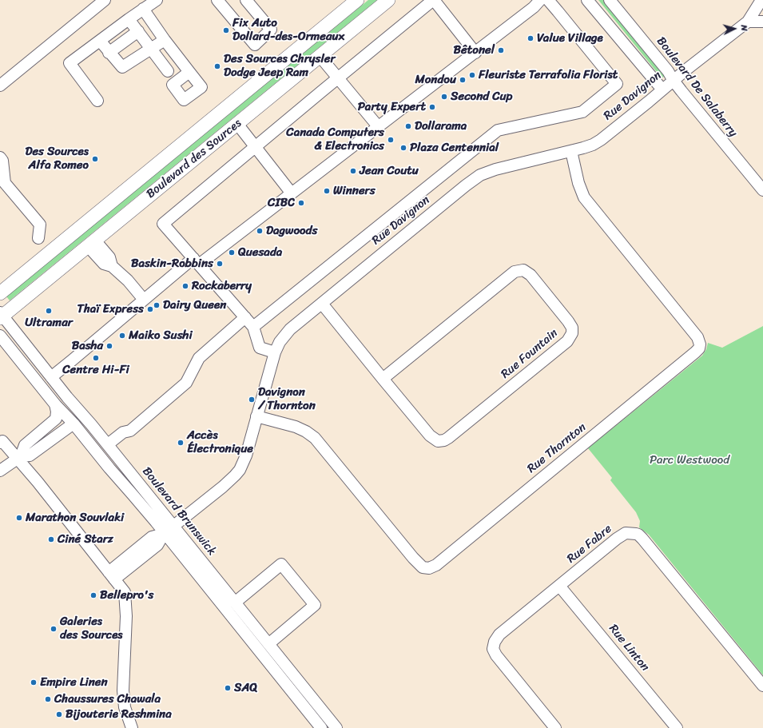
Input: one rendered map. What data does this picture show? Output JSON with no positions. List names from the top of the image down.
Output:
{
  "streets": {
    "main road": ["Boulevard des Sources"],
    "street": [
      "Boulevard De Salaberry",
      "Rue Davignon",
      "Rue Fountain",
      "Rue Thornton",
      "Boulevard Brunswick",
      "Rue Fabre",
      "Rue Linton"
    ]
  },
  "crossings": [
    ["Boulevard De Salaberry", "Rue Davignon"],
    ["Rue Davignon", "Rue Fountain"],
    ["Rue Davignon", "Rue Thornton"],
    ["Rue Davignon", "Boulevard Brunswick"],
    ["Boulevard des Sources", "Boulevard Brunswick"],
    ["Rue Fabre", "Rue Linton"]
  ],
  "parks": ["Parc Westwood"],
  "places": [
    "Fix Auto Dollard-des-Ormeaux",
    "Value Village",
    "Bêtonel",
    "Des Sources Chrysler Dodge Jeep Ram",
    "Fleuriste Terrafolia Florist",
    "Mondou",
    "Second Cup",
    "Party Expert",
    "Dollarama",
    "Canada Computers & Electronics",
    "Plaza Centennial",
    "Des Sources Alfa Romeo",
    "Jean Coutu",
    "Winners",
    "CIBC",
    "Dagwoods",
    "Quesada",
    "Baskin-Robbins",
    "Rockaberry",
    "Dairy Queen",
    "Thaï Express",
    "Ultramar",
    "Maiko Sushi",
    "Basha",
    "Centre Hi-Fi",
    "Davignon / Thornton",
    "Accès Électronique",
    "Marathon Souvlaki",
    "Ciné Starz",
    "Bellepro's",
    "Galeries des Sources",
    "Empire Linen",
    "SAQ",
    "Chaussures Chawala",
    "Bijouterie Reshmina"
  ],
  "north": "right"
}
